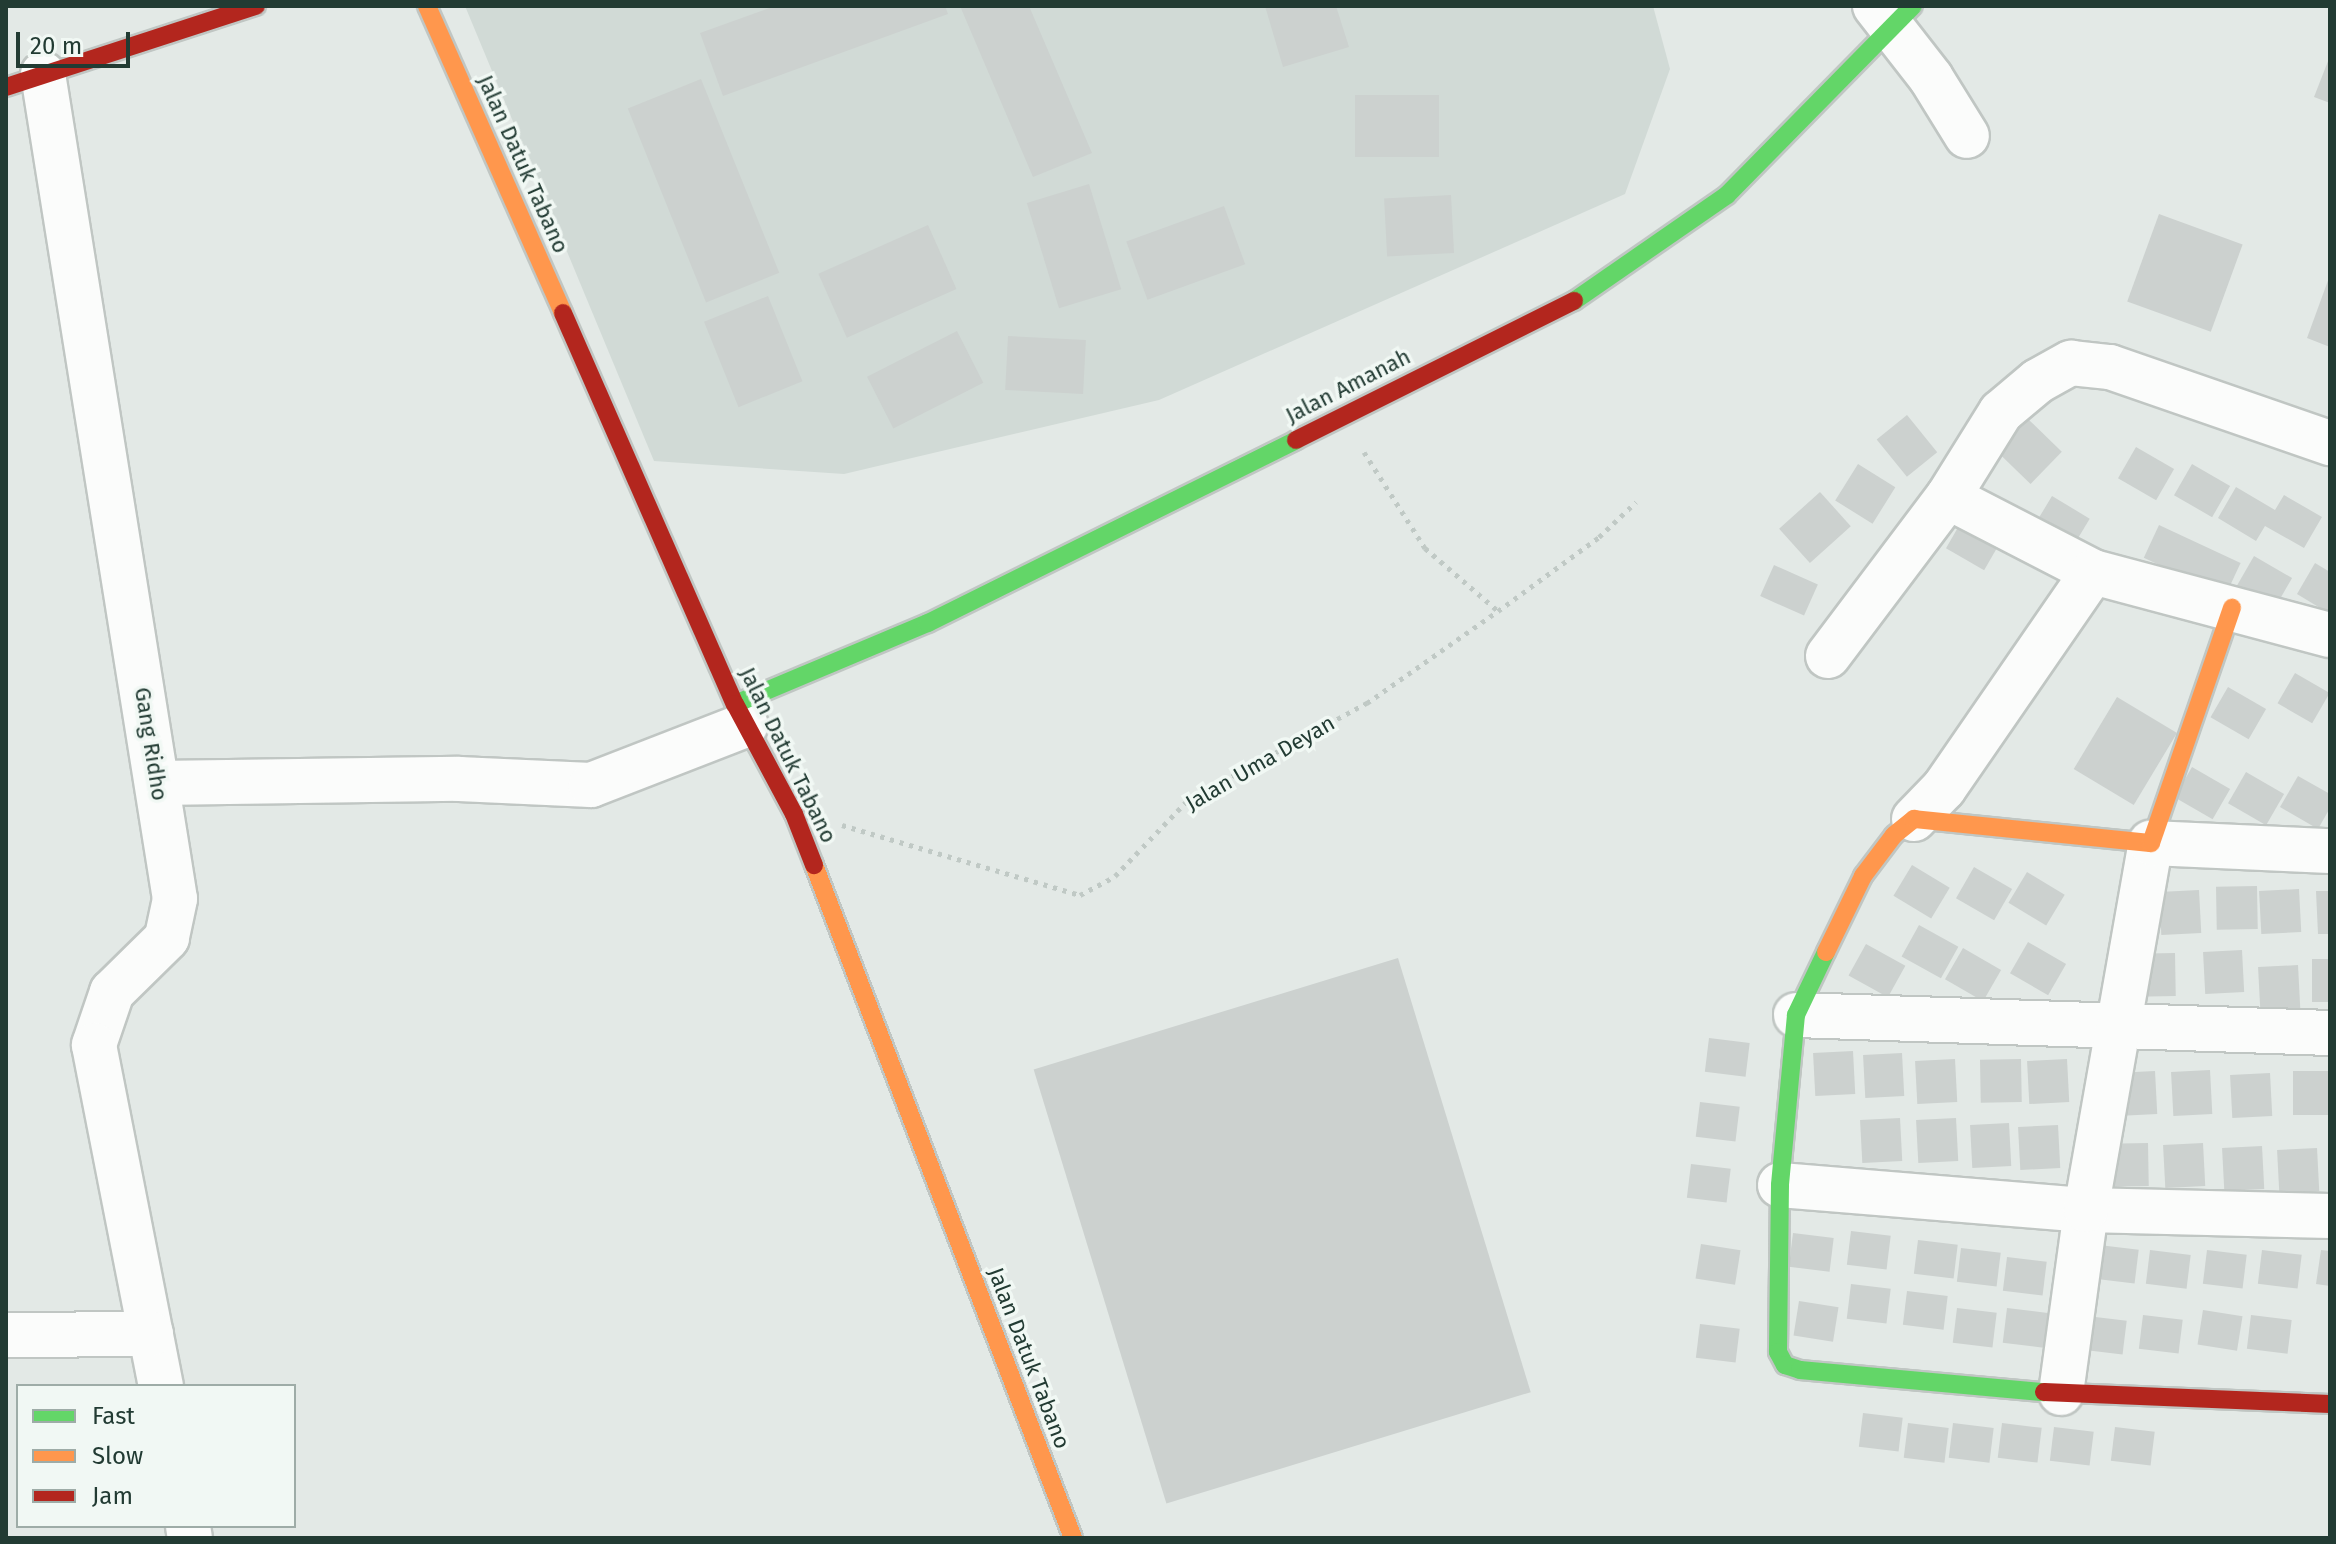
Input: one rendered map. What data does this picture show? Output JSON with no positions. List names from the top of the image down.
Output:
{
  "streets": {
    "street": ["Jalan Datuk Tabano", "Jalan Amanah", "Gang Ridho"],
    "path": ["Jalan Uma Deyan"]
  },
  "crossings": [
    ["Jalan Datuk Tabano", "Jalan Amanah"],
    ["Jalan Datuk Tabano", "Jalan Uma Deyan"]
  ],
  "legend": ["Fast", "Slow", "Jam"],
  "scale_bar": "20 m"
}
